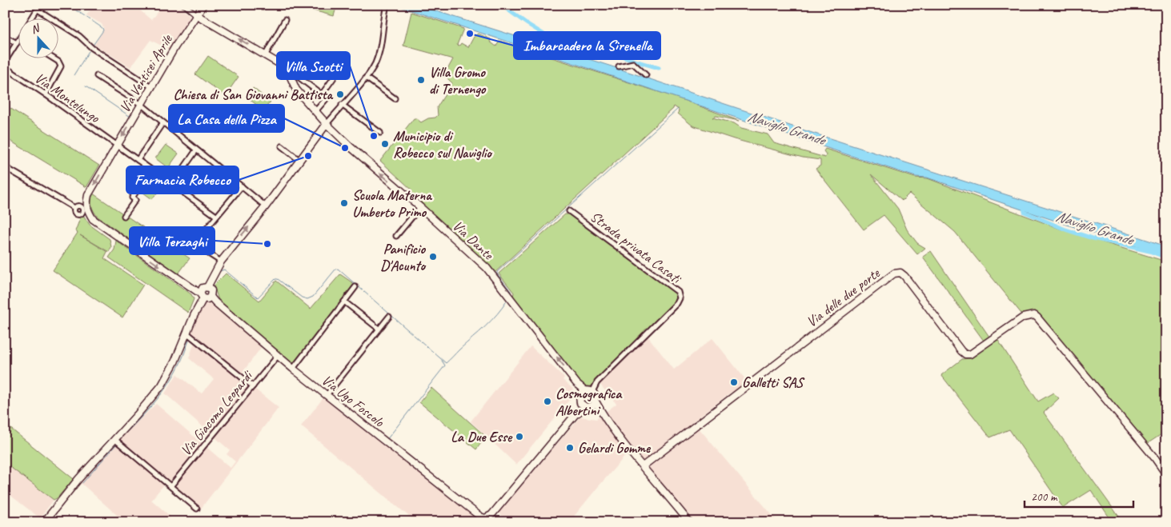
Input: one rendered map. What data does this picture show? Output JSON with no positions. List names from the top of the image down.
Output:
{
  "streets": {
    "main road": [
      "Via Ventisei Aprile",
      "Via Dante",
      "Via delle due porte",
      "Via Ugo Foscolo"
    ],
    "street": ["Via Montelungo", "Strada privata Casati", "Via Giacomo Leopardi"]
  },
  "crossings": [
    ["Via Ventisei Aprile", "Via Montelungo"],
    ["Via Dante", "Strada privata Casati"],
    ["Via Ugo Foscolo", "Via Giacomo Leopardi"]
  ],
  "one_way": ["Via Ventisei Aprile", "Via Dante"],
  "water": ["Naviglio Grande"],
  "places": [
    "Imbarcadero la Sirenella",
    "Villa Gromo di Ternengo",
    "Chiesa di San Giovanni Battista",
    "Villa Scotti",
    "Municipio di Robecco sul Naviglio",
    "La Casa della Pizza",
    "Farmacia Robecco",
    "Scuola Materna Umberto Primo",
    "Villa Terzaghi",
    "Panificio D'Acunto",
    "Galletti SAS",
    "Cosmografica Albertini",
    "La Due Esse",
    "Gelardi Gomme"
  ],
  "scale_bar": "200 m",
  "north": "top"
}
